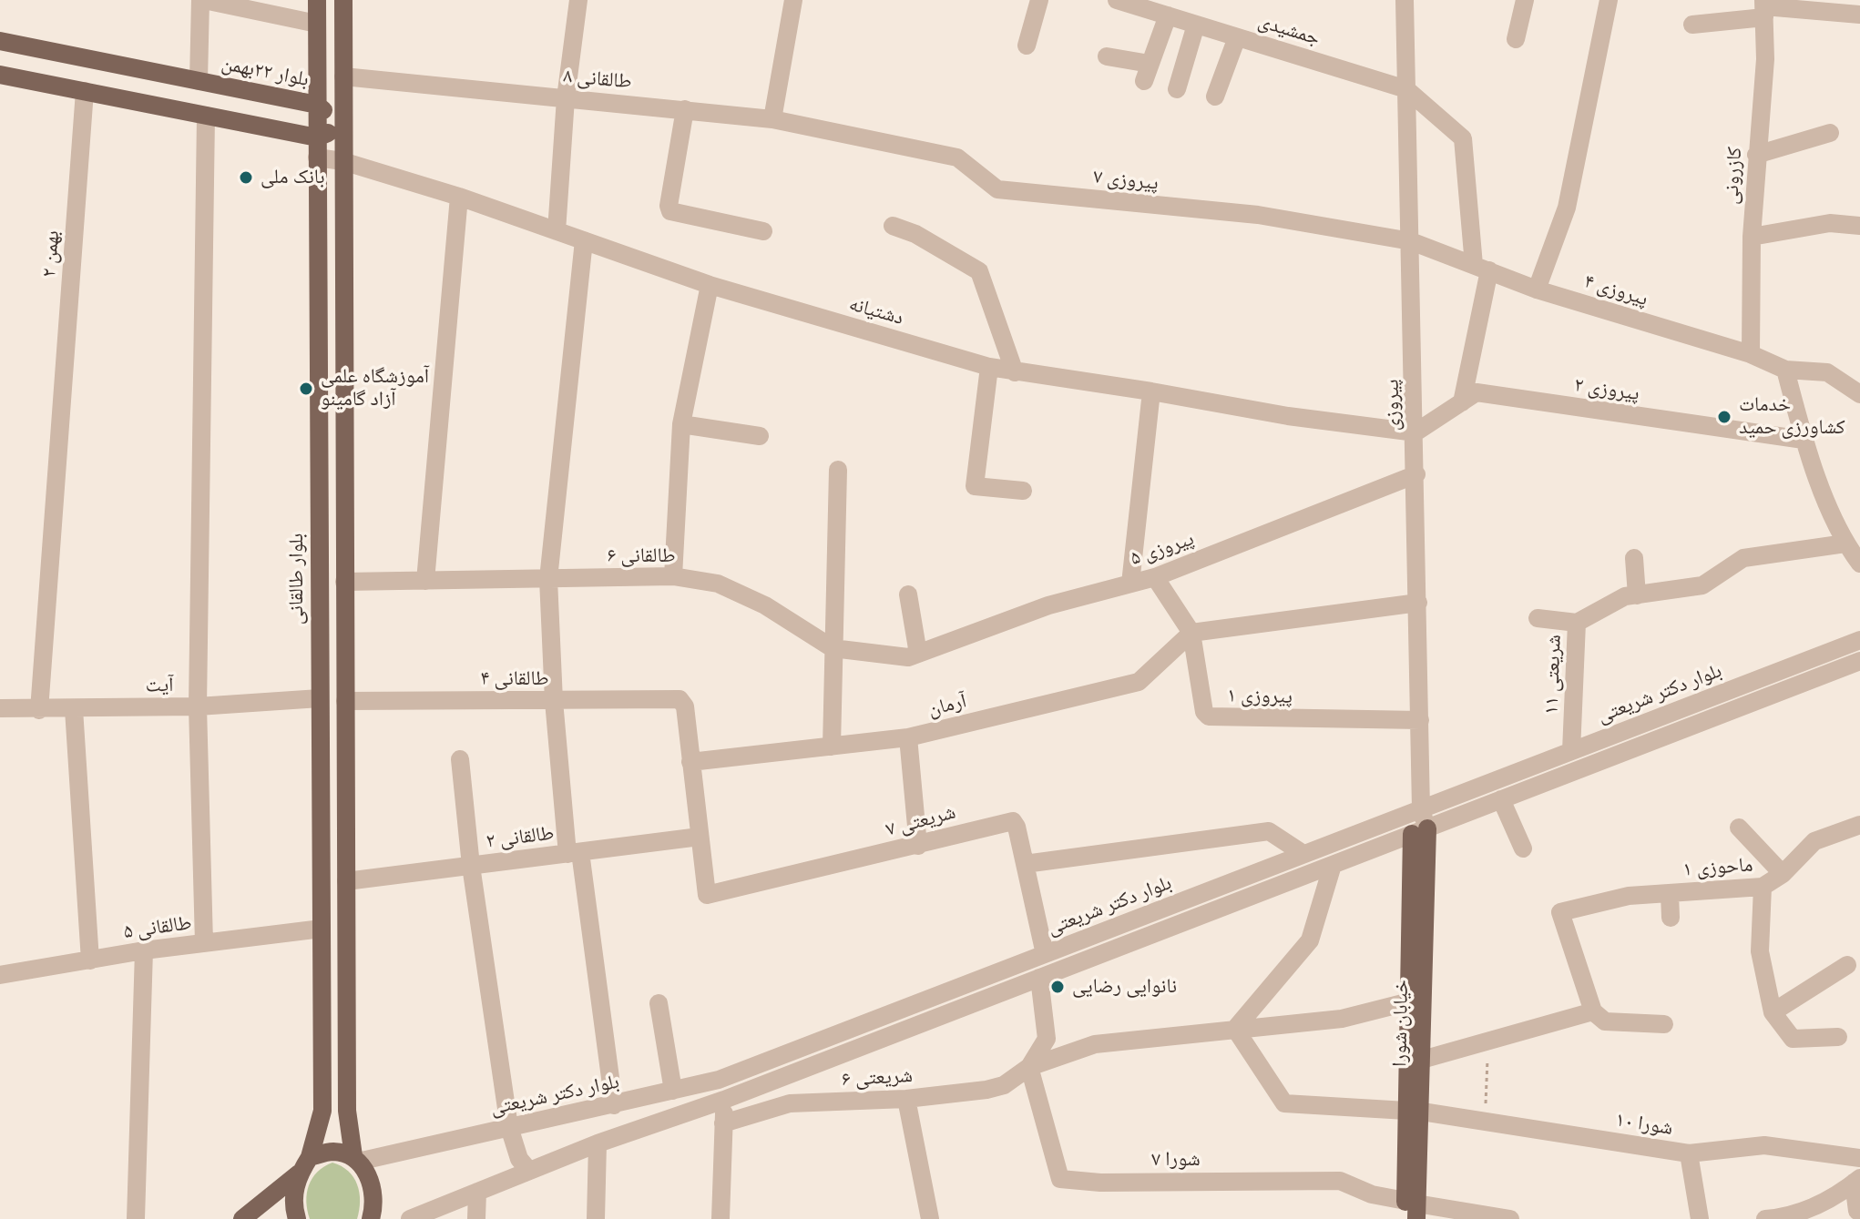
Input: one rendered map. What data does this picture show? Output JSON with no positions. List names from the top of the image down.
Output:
{
  "streets": {
    "main road": ["بلوار ۲۲بهمن", "بلوار طالقانی", "خیابان شورا"],
    "street": [
      "جمشیدی",
      "طالقانی ۸",
      "کازرونی",
      "پیروزی ۷",
      "بهمن ۲",
      "پیروزی ۴",
      "دشتیانه",
      "پیروزی ۲",
      "پیروزی",
      "پیروزی ۵",
      "طالقانی ۶",
      "شریعتی ۱۱",
      "طالقانی ۴",
      "آیت",
      "بلوار دکتر شریعتی",
      "پیروزی ۱",
      "آرمان",
      "شریعتی ۷",
      "طالقانی ۲",
      "ماحوزی ۱",
      "طالقانی ۵",
      "شریعتی ۶",
      "شورا ۱۰",
      "شورا ۷"
    ]
  },
  "crossings": [
    ["جمشیدی", "پیروزی"],
    ["بلوار ۲۲بهمن", "بلوار طالقانی"],
    ["طالقانی ۸", "پیروزی ۷"],
    ["کازرونی", "پیروزی ۴"],
    ["پیروزی ۷", "پیروزی ۴"],
    ["پیروزی ۷", "پیروزی"],
    ["بهمن ۲", "آیت"],
    ["پیروزی ۴", "پیروزی"],
    ["دشتیانه", "پیروزی ۲"],
    ["دشتیانه", "پیروزی"],
    ["دشتیانه", "بلوار طالقانی"],
    ["پیروزی ۲", "پیروزی"],
    ["پیروزی", "پیروزی ۵"],
    ["پیروزی", "بلوار دکتر شریعتی"],
    ["پیروزی", "پیروزی ۱"],
    ["پیروزی", "خیابان شورا"],
    ["پیروزی ۵", "طالقانی ۶"],
    ["پیروزی ۵", "پیروزی ۱"],
    ["بلوار طالقانی", "آیت"],
    ["بلوار طالقانی", "طالقانی ۵"],
    ["شریعتی ۱۱", "بلوار دکتر شریعتی"],
    ["طالقانی ۴", "آرمان"],
    ["بلوار دکتر شریعتی", "شریعتی ۷"],
    ["بلوار دکتر شریعتی", "خیابان شورا"],
    ["پیروزی ۱", "آرمان"],
    ["شریعتی ۷", "طالقانی ۲"],
    ["خیابان شورا", "شریعتی ۶"],
    ["خیابان شورا", "شورا ۱۰"],
    ["خیابان شورا", "شورا ۷"],
    ["شریعتی ۶", "شورا ۱۰"],
    ["شریعتی ۶", "شورا ۷"]
  ],
  "places": [
    "بانک ملی",
    "آموزشگاه علمی آزاد گامینو",
    "خدمات کشاورزی حمید",
    "نانوایی رضایی"
  ]
}
